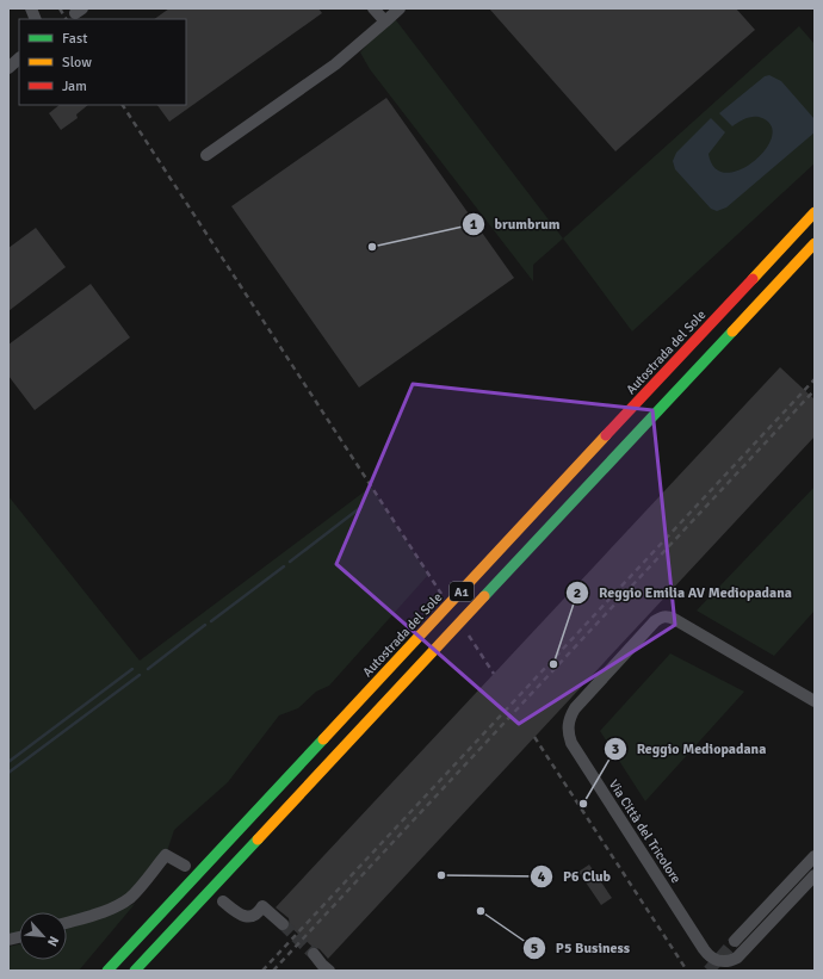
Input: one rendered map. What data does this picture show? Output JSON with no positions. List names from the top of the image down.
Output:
{
  "streets": {
    "highway": ["Autostrada del Sole", "A1"],
    "street": ["Via Città del Tricolore"]
  },
  "places": [
    "brumbrum",
    "Reggio Emilia AV Mediopadana",
    "Reggio Mediopadana",
    "P6 Club",
    "P5 Business"
  ],
  "legend": ["Fast", "Slow", "Jam"],
  "north": "bottom right"
}
